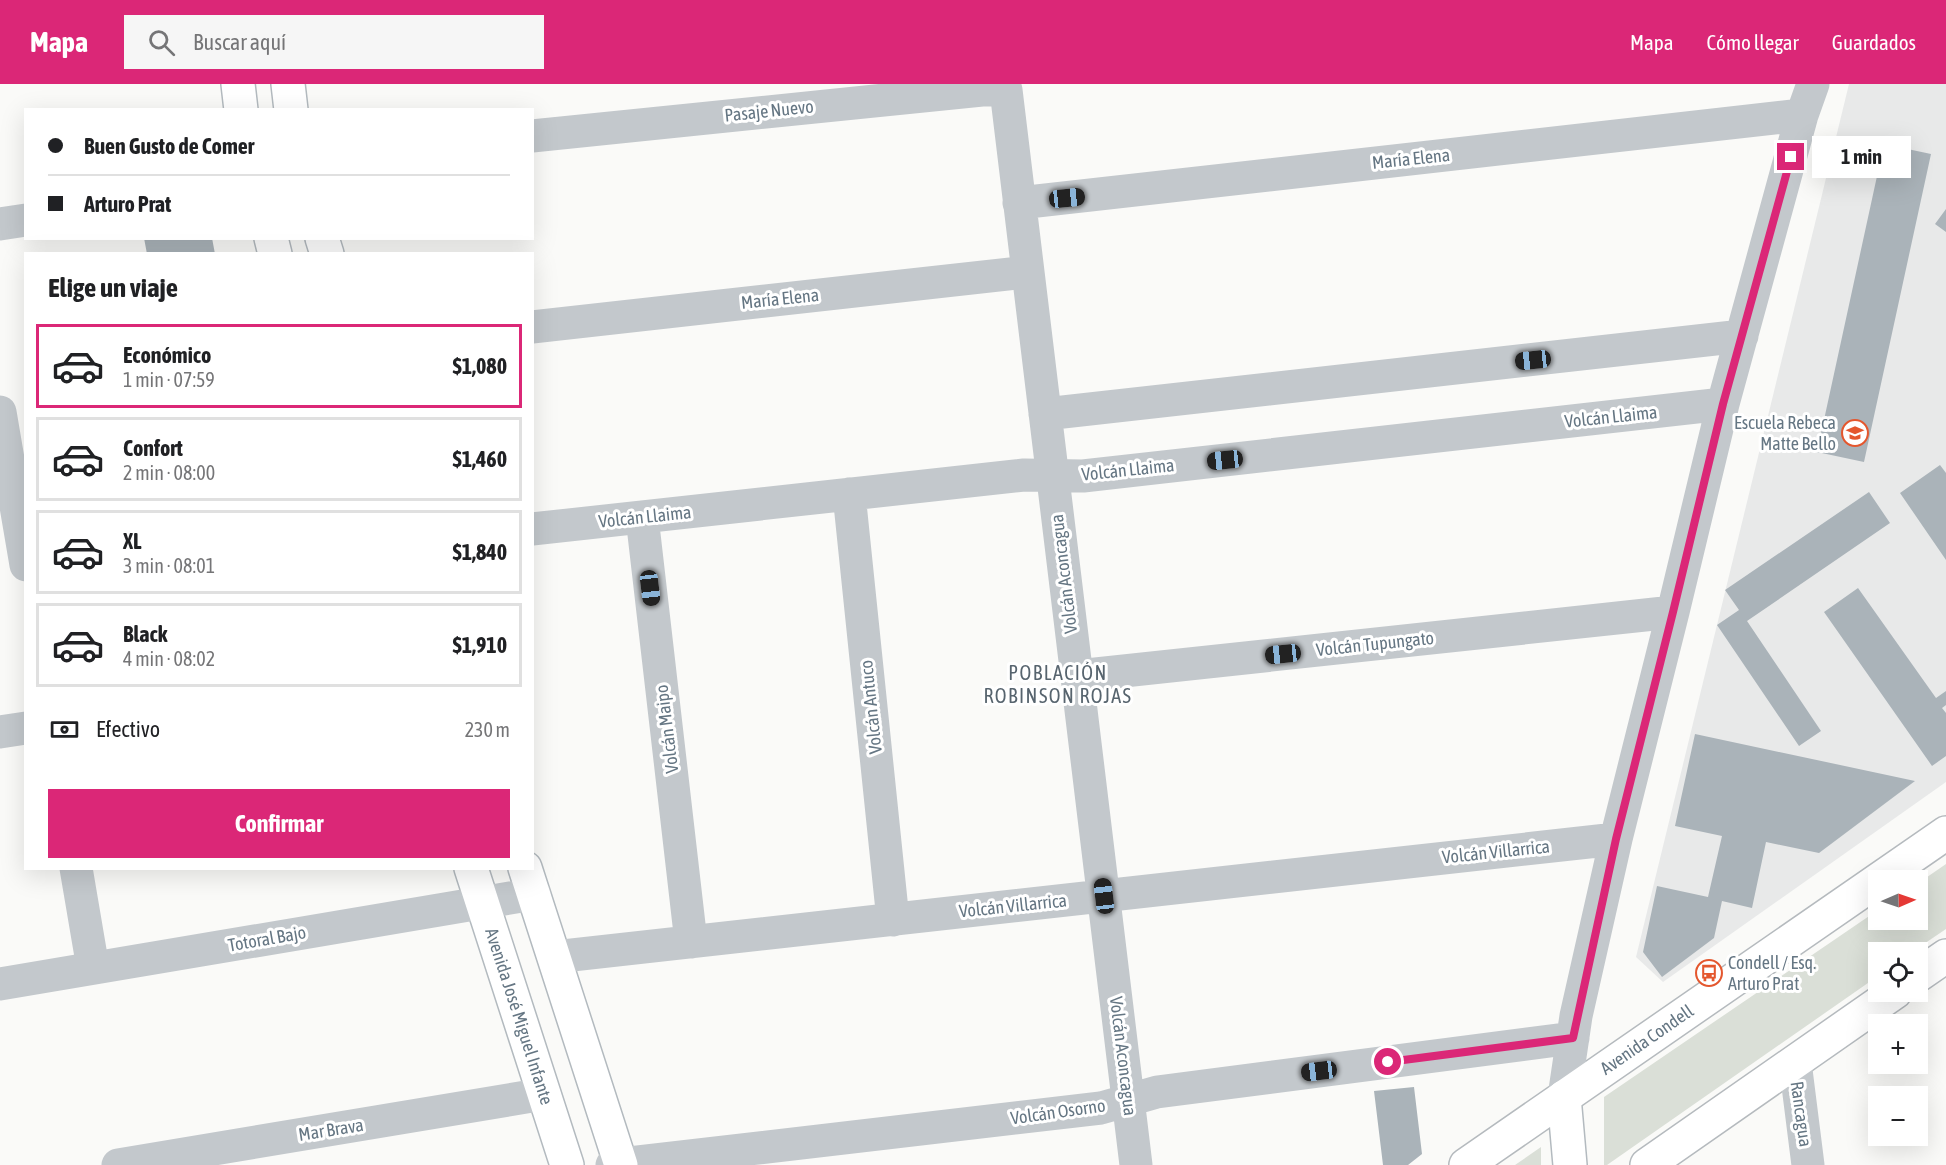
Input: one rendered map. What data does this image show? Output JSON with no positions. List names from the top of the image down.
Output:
{
  "streets": {
    "main road": ["Avenida José Miguel Infante", "Avenida Condell"],
    "street": [
      "Pasaje Nuevo",
      "María Elena",
      "Volcán Llaima",
      "Volcán Aconcagua",
      "Volcán Tupungato",
      "Volcán Antuco",
      "Volcán Maipo",
      "Volcán Villarrica",
      "Totoral Bajo",
      "Volcán Osorno",
      "Rancagua",
      "Mar Brava"
    ]
  },
  "crossings": [
    ["Pasaje Nuevo", "Volcán Aconcagua"],
    ["María Elena", "Volcán Aconcagua"],
    ["Volcán Llaima", "Volcán Aconcagua"],
    ["Volcán Llaima", "Volcán Antuco"],
    ["Volcán Llaima", "Volcán Maipo"],
    ["Volcán Aconcagua", "Volcán Tupungato"],
    ["Volcán Aconcagua", "Volcán Villarrica"],
    ["Volcán Aconcagua", "Volcán Osorno"],
    ["Volcán Antuco", "Volcán Villarrica"],
    ["Volcán Maipo", "Volcán Villarrica"],
    ["Totoral Bajo", "Avenida José Miguel Infante"],
    ["Avenida José Miguel Infante", "Mar Brava"]
  ],
  "districts": ["POBLACIÓN ROBINSON ROJAS"],
  "places": {
    "school or university": ["Escuela Rebeca Matte Bello"],
    "bus stop": ["Condell / Esq. Arturo Prat"]
  },
  "north": "right",
  "page": {
    "header": "Mapa",
    "search": "Buscar aquí",
    "nav": ["Mapa", "Cómo llegar", "Guardados"],
    "banner": ["Buen Gusto de Comer", "Arturo Prat"],
    "bubble": "1 min",
    "heading": "Elige un viaje",
    "list": [
      {
        "name": "Económico",
        "note": "1 min · 07:59",
        "value": "$1,080"
      },
      {
        "name": "Confort",
        "note": "2 min · 08:00",
        "value": "$1,460"
      },
      {
        "name": "XL",
        "note": "3 min · 08:01",
        "value": "$1,840"
      },
      {
        "name": "Black",
        "note": "4 min · 08:02",
        "value": "$1,910"
      }
    ],
    "pay": ["Efectivo", "230 m"],
    "buttons": "Confirmar",
    "map_buttons": ["+", "−"]
  }
}
